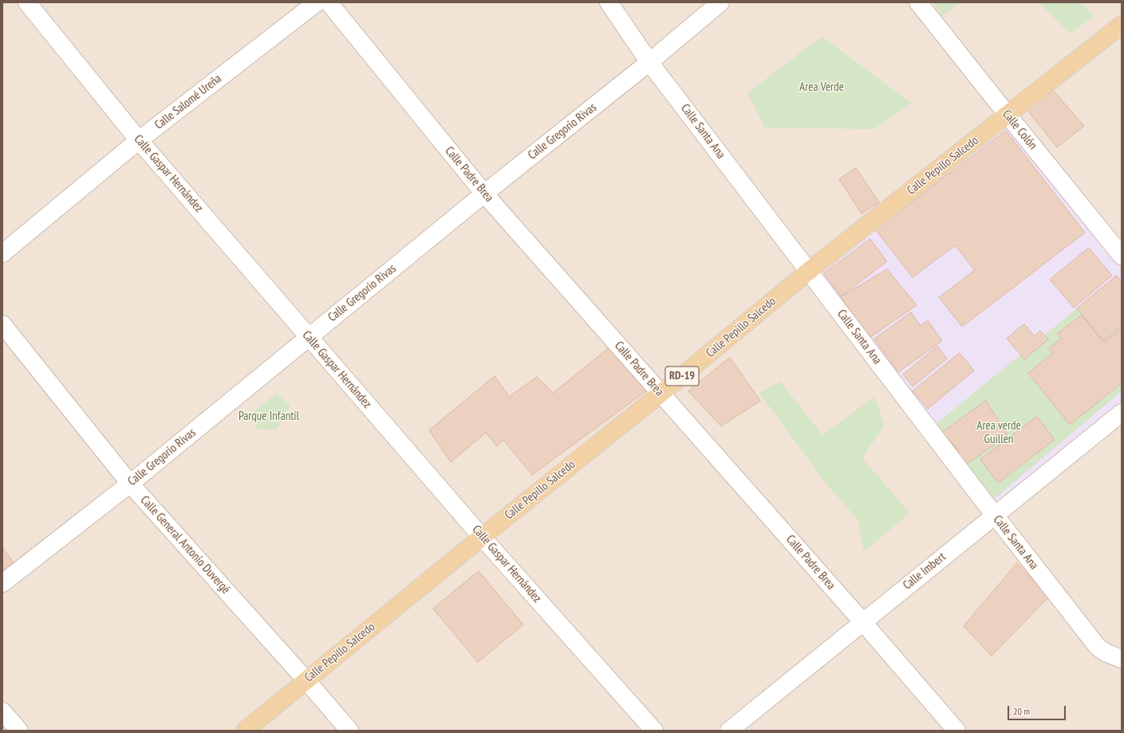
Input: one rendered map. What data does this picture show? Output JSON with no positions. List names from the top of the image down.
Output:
{
  "streets": {
    "main road": ["Calle Pepillo Salcedo", "RD-19"],
    "street": [
      "Calle Salomé Ureña",
      "Calle Colón",
      "Calle Gregorio Rivas",
      "Calle Santa Ana",
      "Calle Gaspar Hernández",
      "Calle Padre Brea",
      "Calle General Antonio Duvergé",
      "Calle Imbert"
    ]
  },
  "crossings": [
    ["Calle Salomé Ureña", "Calle Gaspar Hernández"],
    ["Calle Colón", "Calle Pepillo Salcedo"],
    ["Calle Gregorio Rivas", "Calle Santa Ana"],
    ["Calle Gregorio Rivas", "Calle Gaspar Hernández"],
    ["Calle Gregorio Rivas", "Calle Padre Brea"],
    ["Calle Gregorio Rivas", "Calle General Antonio Duvergé"],
    ["Calle Santa Ana", "Calle Pepillo Salcedo"],
    ["Calle Santa Ana", "Calle Imbert"],
    ["Calle Pepillo Salcedo", "Calle Gaspar Hernández"],
    ["Calle Pepillo Salcedo", "Calle Padre Brea"],
    ["Calle Pepillo Salcedo", "Calle General Antonio Duvergé"],
    ["Calle Padre Brea", "Calle Imbert"]
  ],
  "parks": ["Area Verde", "Parque Infantil", "Area verde Guillen"],
  "scale_bar": "20 m"
}
